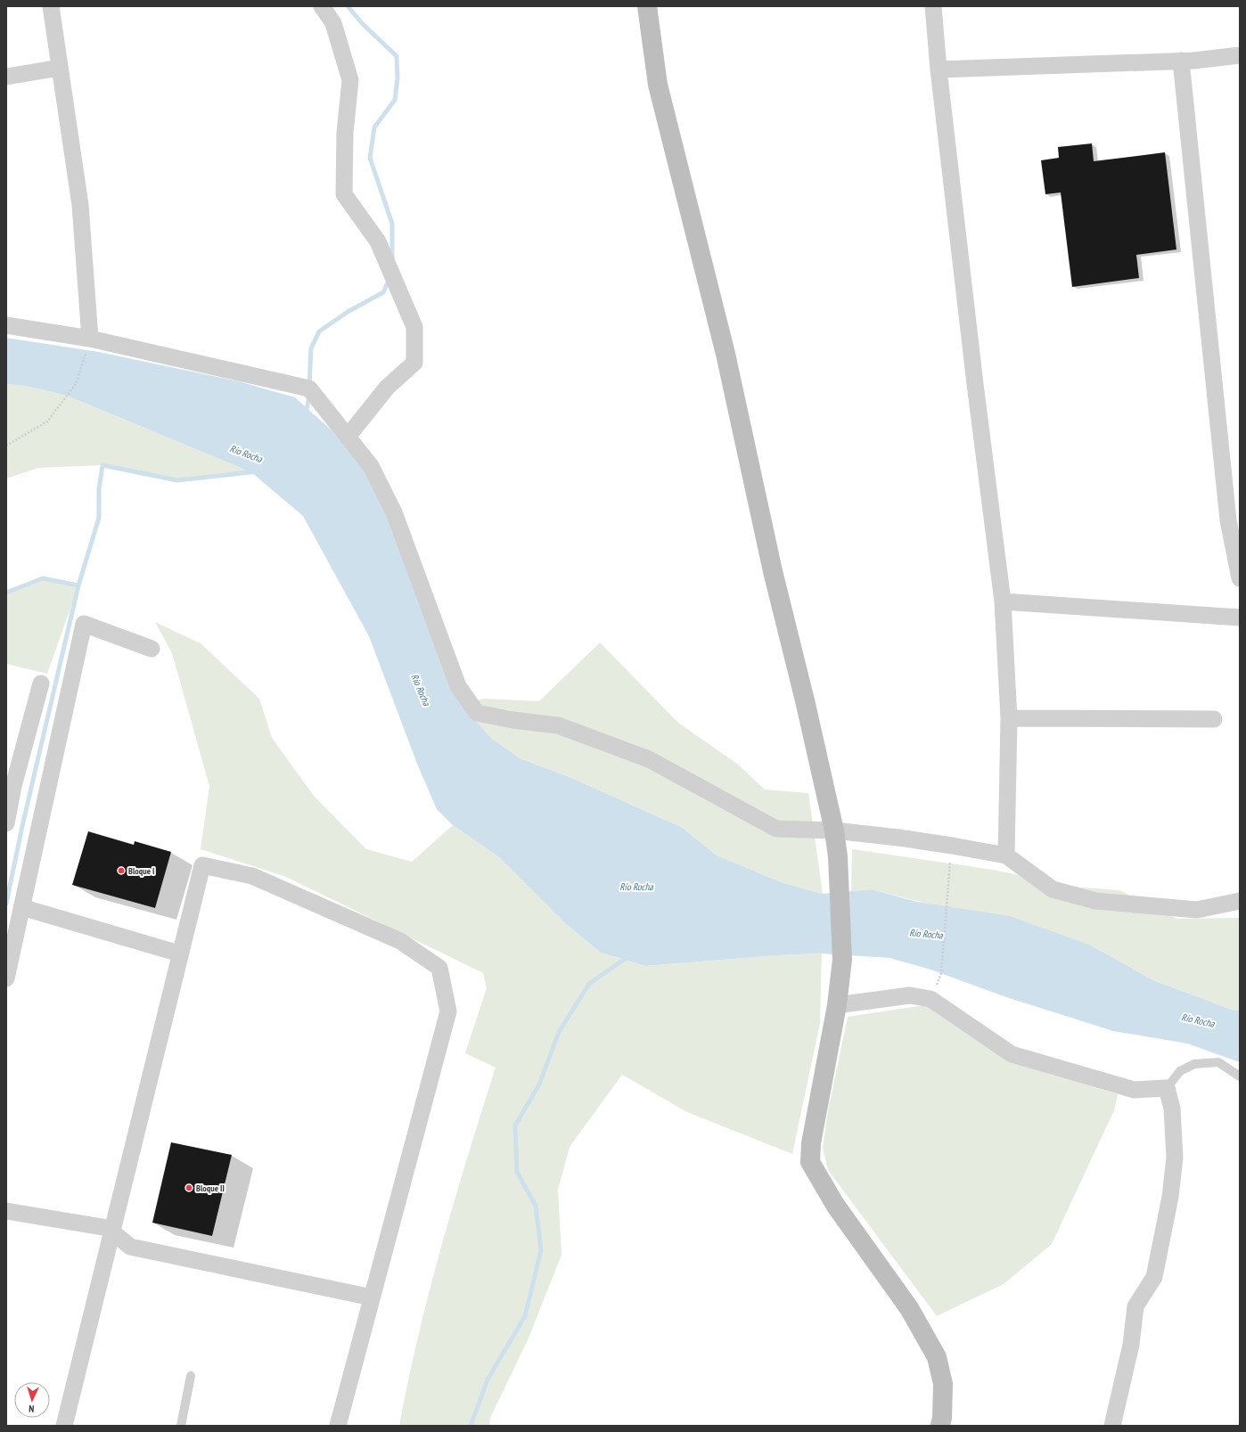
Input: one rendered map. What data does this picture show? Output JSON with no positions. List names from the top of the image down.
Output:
{
  "water": ["Río Rocha"],
  "places": ["Bloque I", "Bloque II"],
  "north": "bottom"
}
